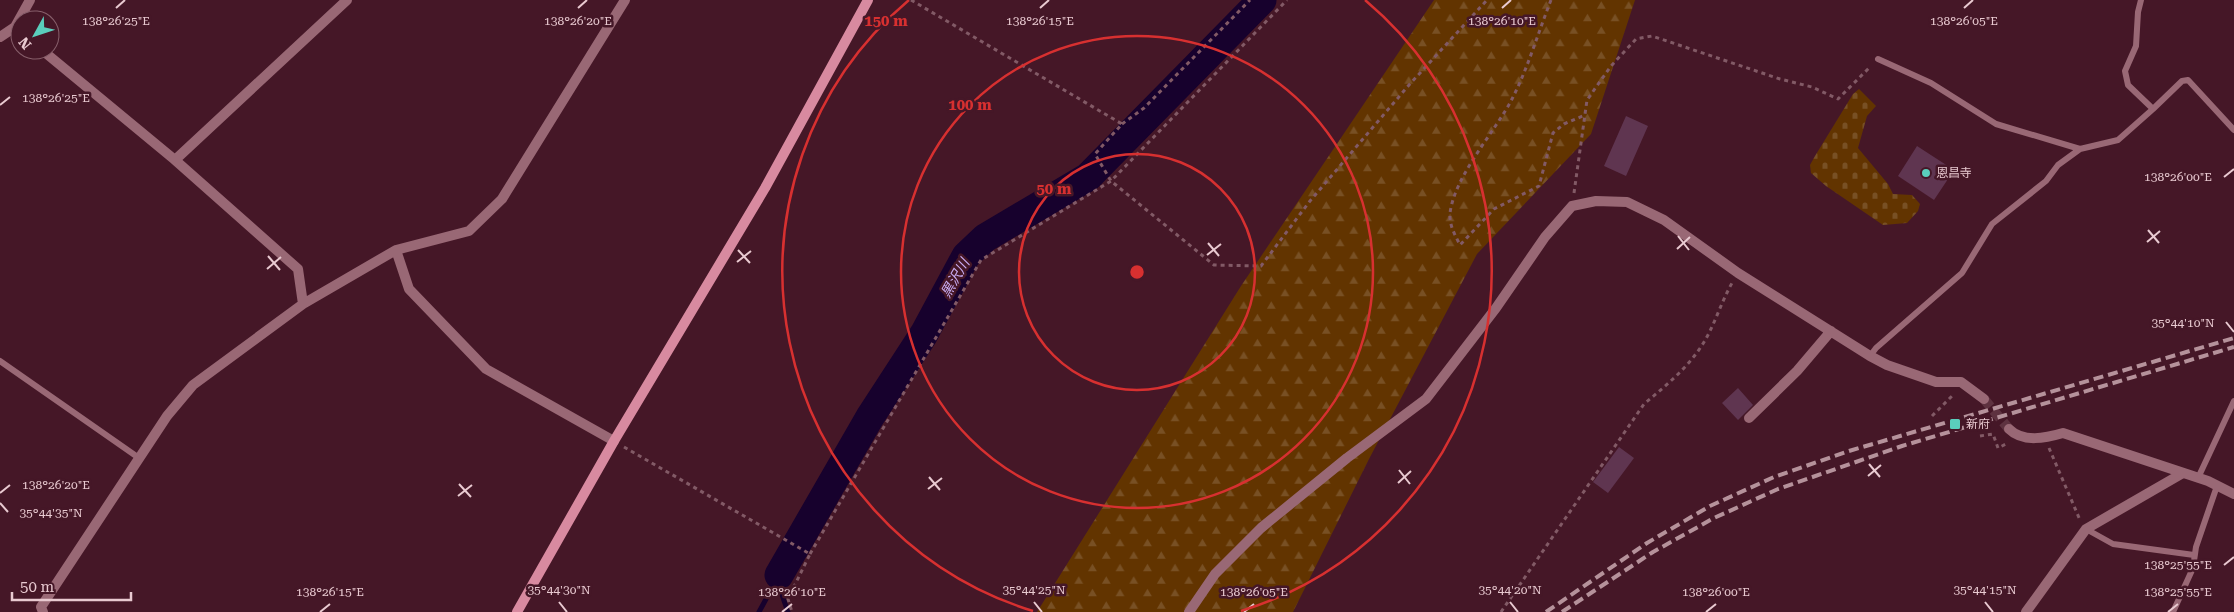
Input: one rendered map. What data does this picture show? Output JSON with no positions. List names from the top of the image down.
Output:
{
  "water": ["黒沢川"],
  "places": {
    "other": ["恩昌寺"],
    "transit": ["新府"]
  },
  "scale_bar": "50 m",
  "north": "bottom left",
  "coordinates": [
    "138°26'10\"E",
    "138°26'25\"E",
    "138°26'20\"E",
    "138°26'15\"E",
    "138°26'05\"E",
    "138°26'00\"E",
    "35°44'10\"N",
    "35°44'35\"N",
    "138°25'55\"E",
    "35°44'30\"N",
    "35°44'25\"N",
    "35°44'20\"N",
    "35°44'15\"N"
  ],
  "rings": ["150 m", "100 m", "50 m"]
}
